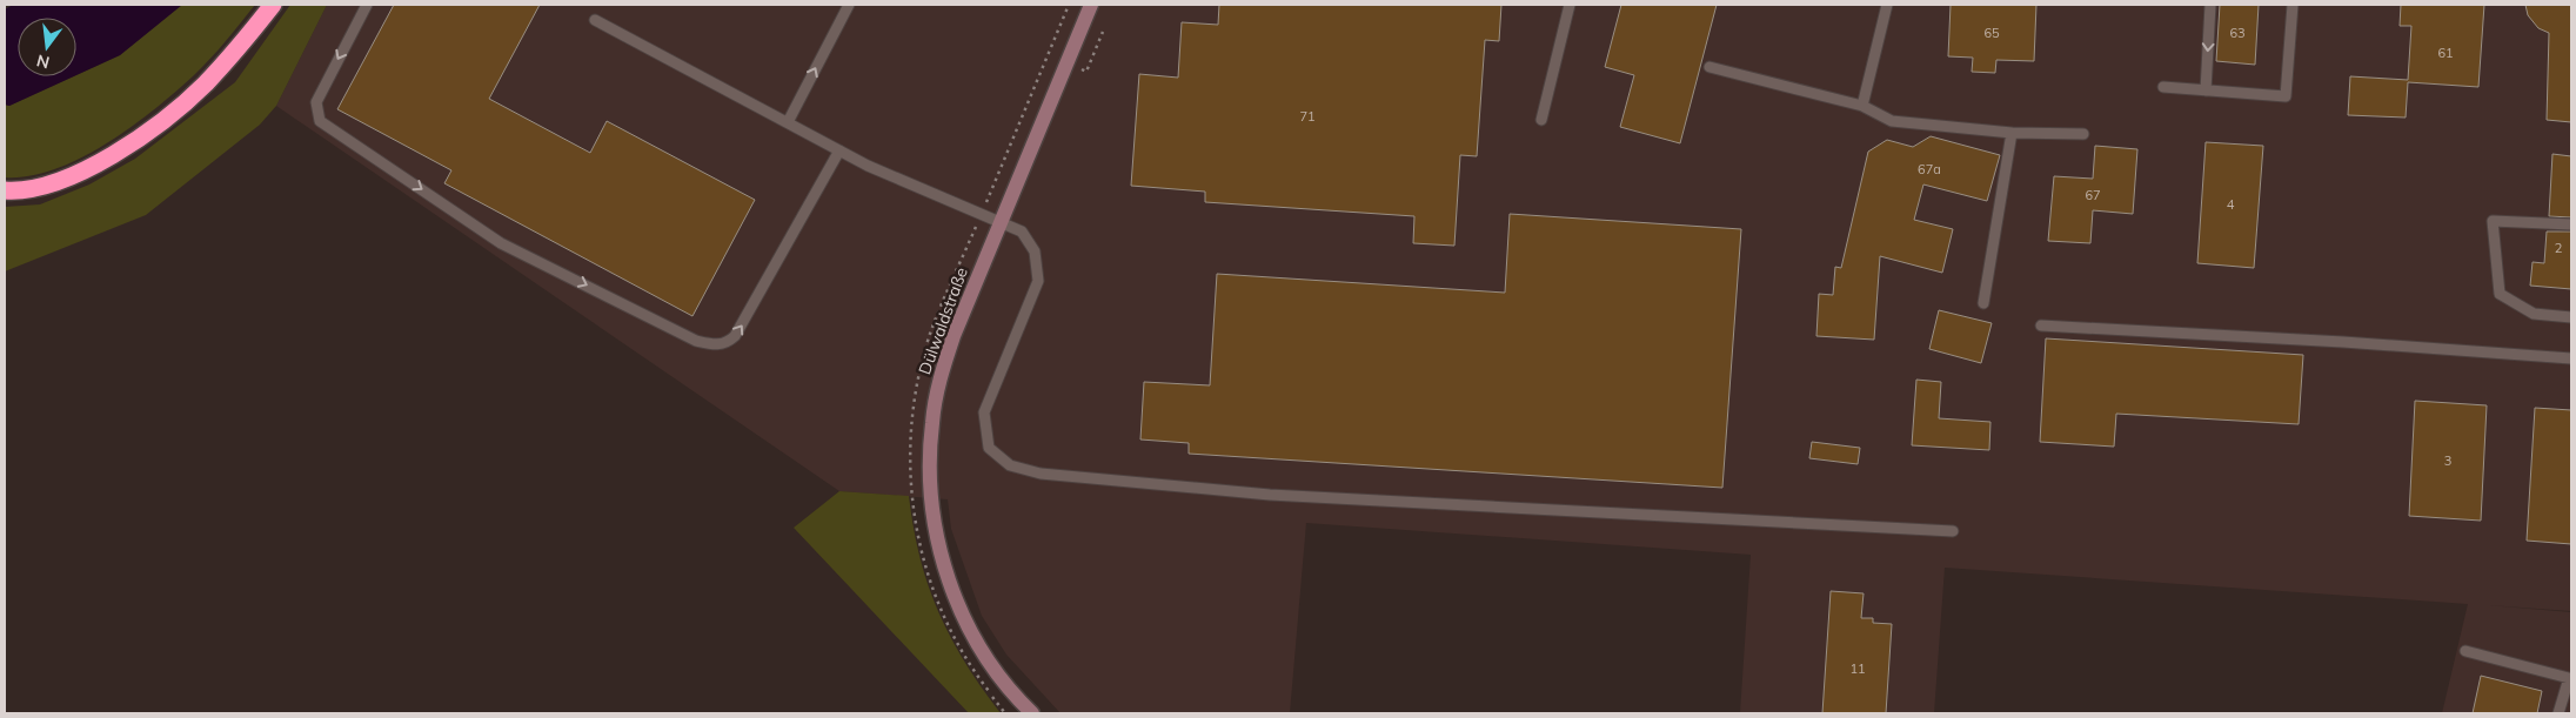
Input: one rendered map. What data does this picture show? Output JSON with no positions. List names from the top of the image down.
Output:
{
  "streets": {
    "street": ["Dülwaldstraße"]
  },
  "house_numbers": [
    "65",
    "63",
    "61",
    "71",
    "67a",
    "67",
    "4",
    "2",
    "3",
    "11"
  ],
  "north": "bottom"
}
